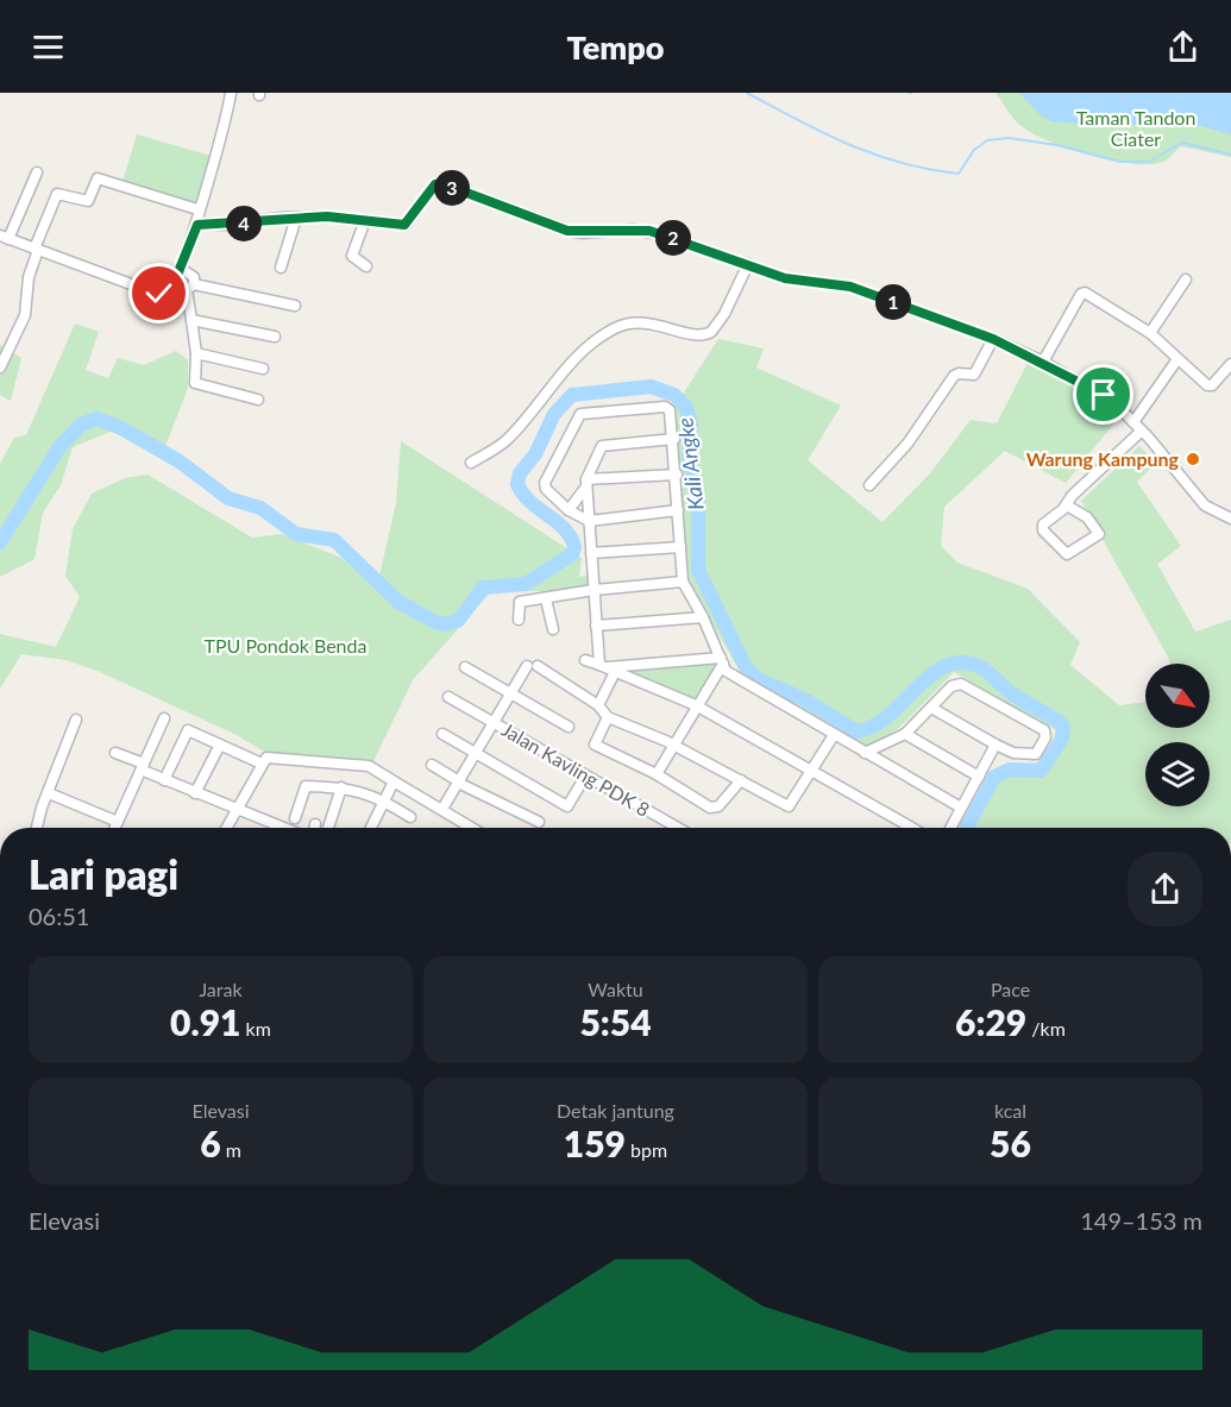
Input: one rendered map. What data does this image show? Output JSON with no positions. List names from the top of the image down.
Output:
{
  "streets": {
    "street": ["Jalan Kavling PDK 8"]
  },
  "water": ["Kali Angke"],
  "parks": ["Taman Tandon Ciater", "TPU Pondok Benda"],
  "places": ["Warung Kampung"],
  "north": "bottom right",
  "page": {
    "header": "Tempo",
    "pins": [
      "3",
      "4",
      "2",
      "1"
    ],
    "heading": ["Lari pagi", "06:51"],
    "stats": [
      ["Jarak", "0.91 km"],
      ["Waktu", "5:54"],
      ["Pace", "6:29 /km"],
      ["Elevasi", "6 m"],
      ["Detak jantung", "159 bpm"],
      ["kcal", "56"]
    ],
    "chart": ["Elevasi", "149–153 m"]
  }
}
